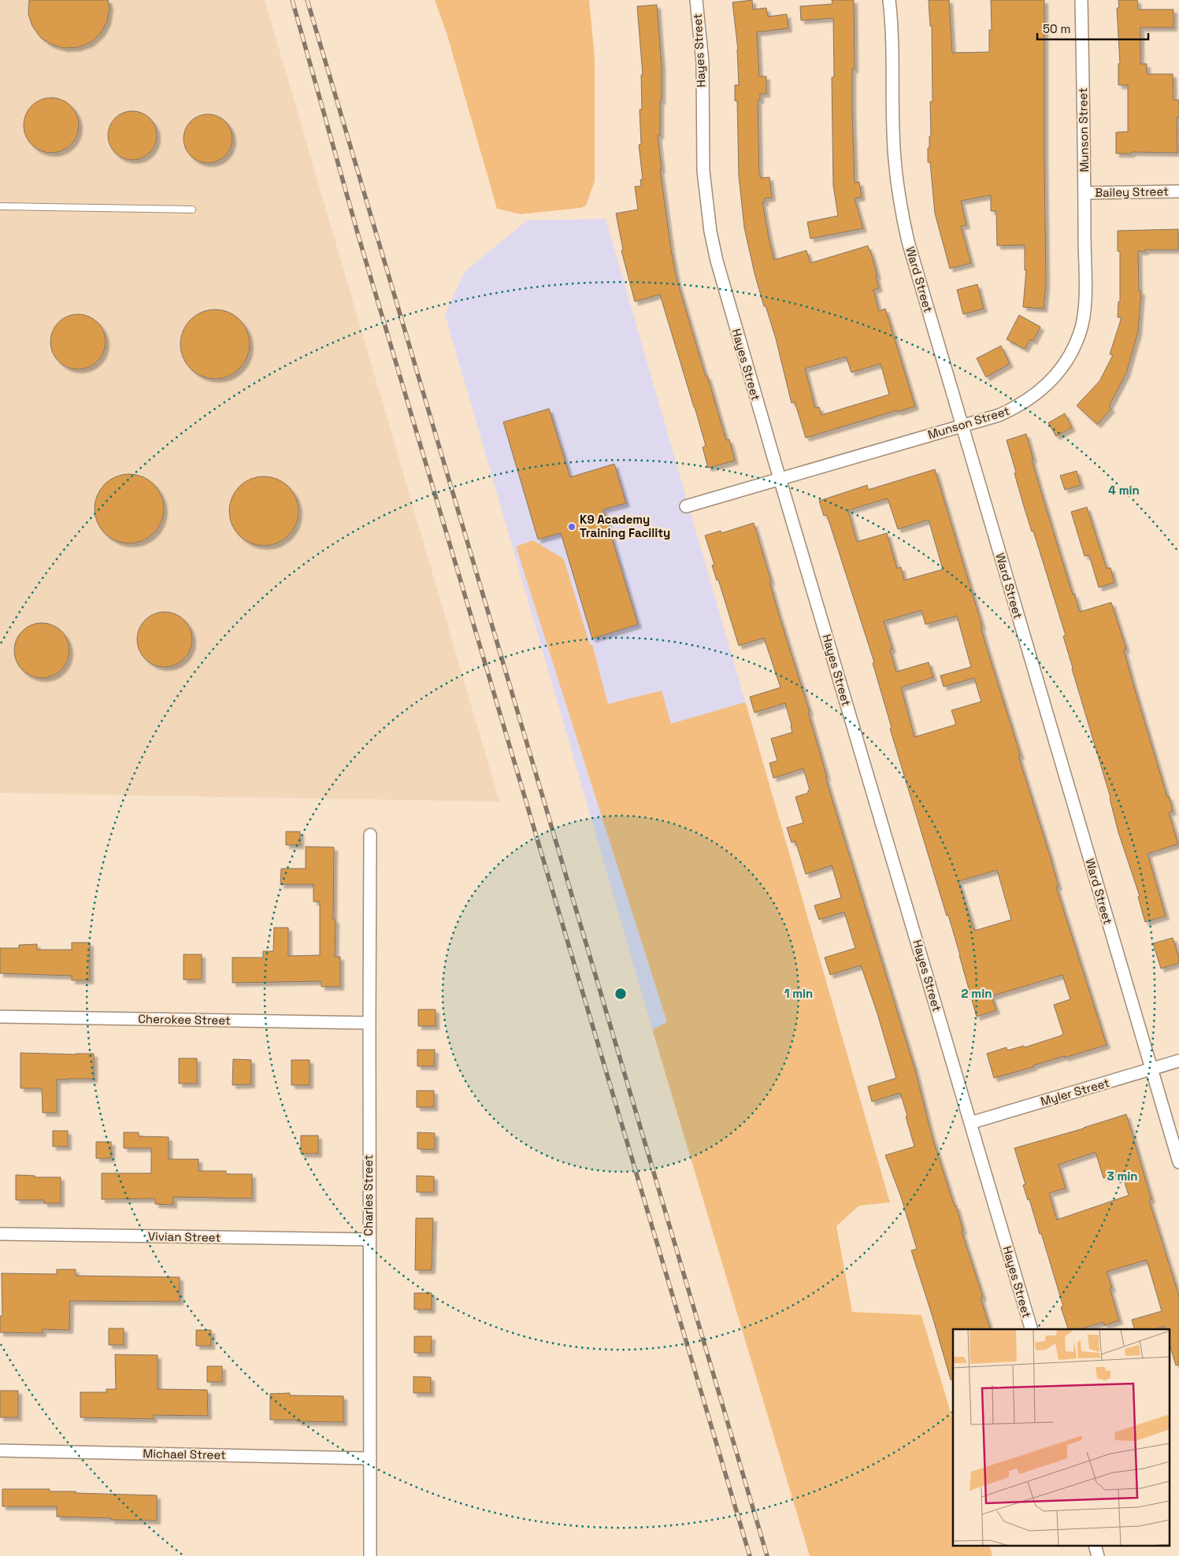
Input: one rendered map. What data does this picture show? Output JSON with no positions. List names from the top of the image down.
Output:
{
  "streets": {
    "street": [
      "Hayes Street",
      "Munson Street",
      "Bailey Street",
      "Ward Street",
      "Cherokee Street",
      "Myler Street",
      "Charles Street",
      "Vivian Street",
      "Michael Street"
    ]
  },
  "crossings": [
    ["Hayes Street", "Munson Street"],
    ["Hayes Street", "Myler Street"],
    ["Munson Street", "Bailey Street"],
    ["Munson Street", "Ward Street"],
    ["Ward Street", "Myler Street"],
    ["Cherokee Street", "Charles Street"],
    ["Charles Street", "Vivian Street"],
    ["Charles Street", "Michael Street"]
  ],
  "places": ["K9 Academy Training Facility"],
  "scale_bar": "50 m",
  "rings": [
    "4 min",
    "1 min",
    "2 min",
    "3 min"
  ]
}
